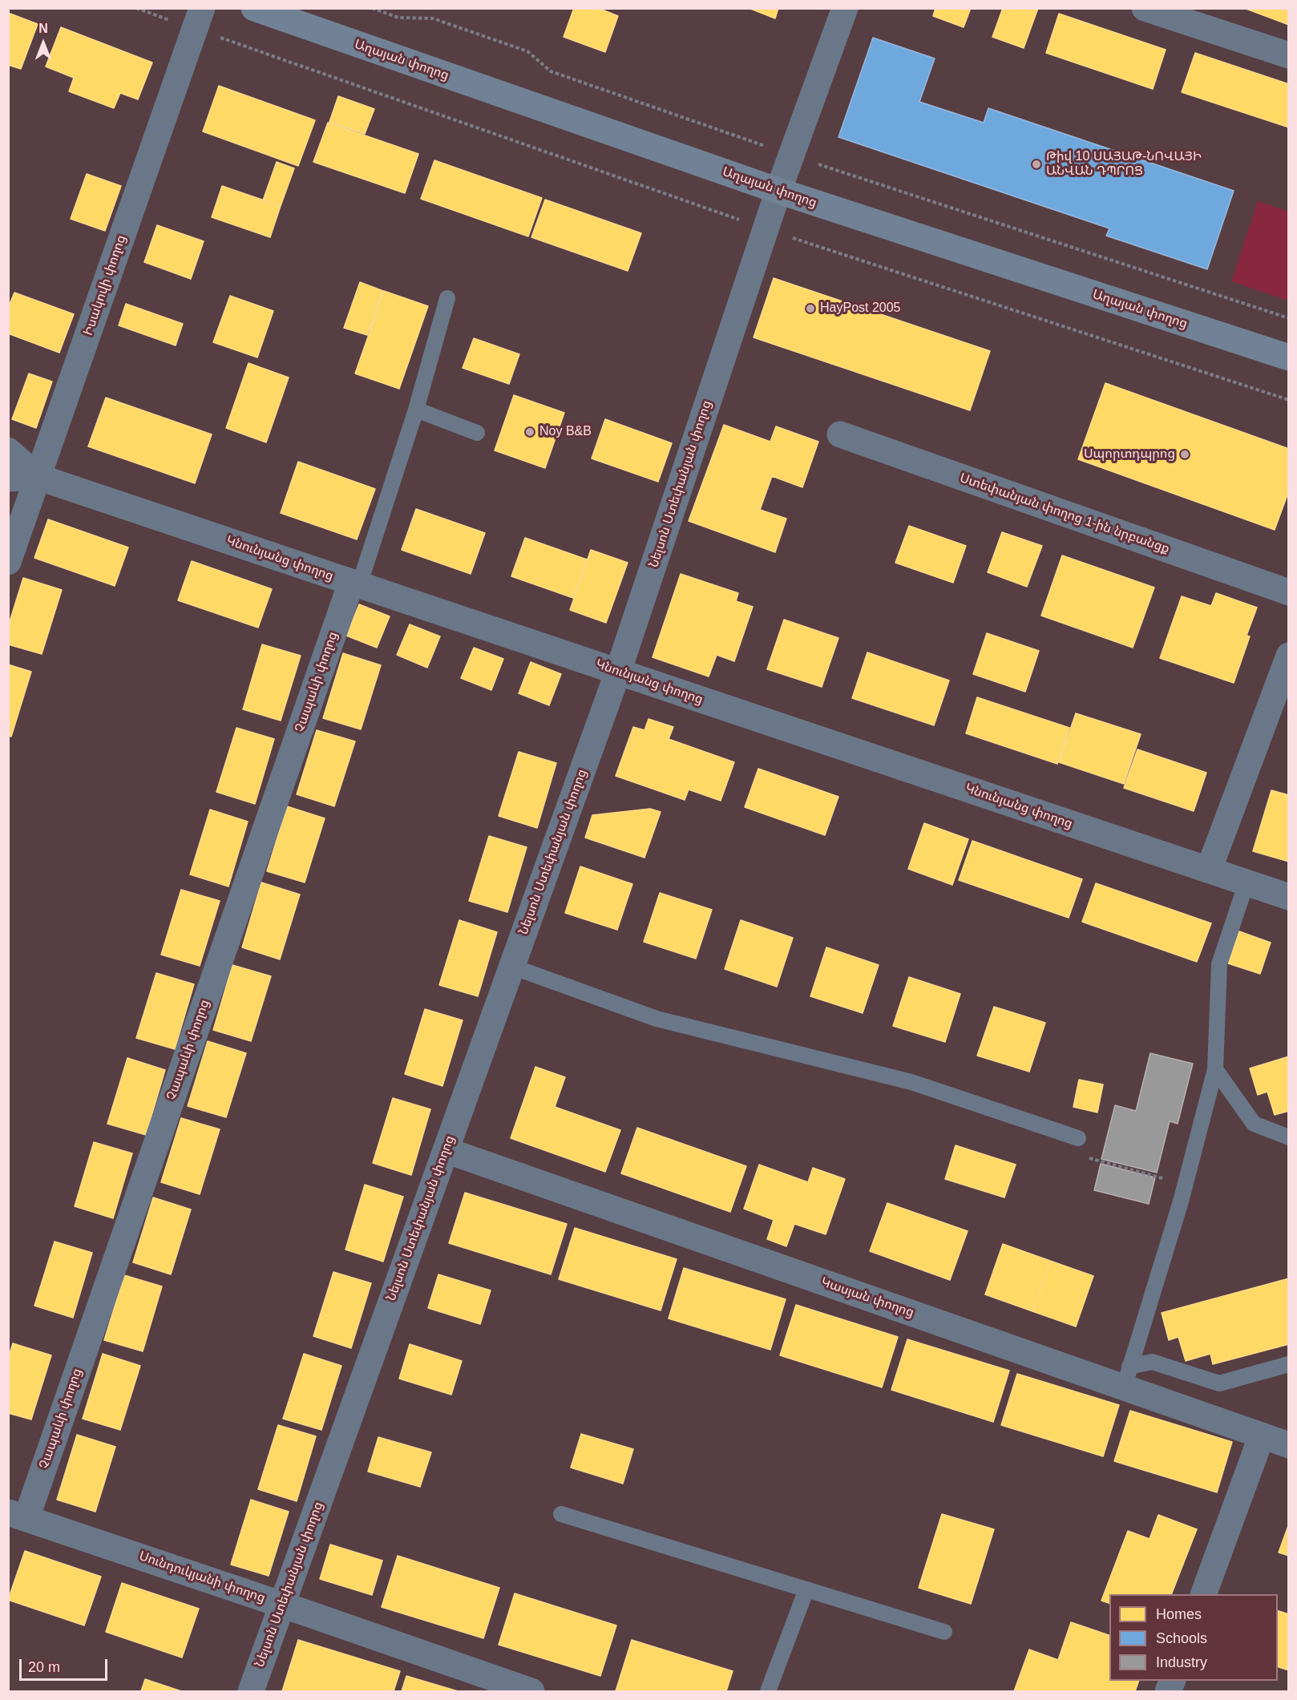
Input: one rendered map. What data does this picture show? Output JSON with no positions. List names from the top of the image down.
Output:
{
  "streets": {
    "main road": ["Աղայան փողոց"],
    "street": [
      "Իսակովի փողոց",
      "Նելսոն Ստեփանյան փողոց",
      "Ստեփանյան փողոց 1-ին նրբանցք",
      "Կնունյանց փողոց",
      "Չապաևի փողոց",
      "Կասյան փողոց",
      "Սունդուկյանի փողոց"
    ]
  },
  "crossings": [
    ["Աղայան փողոց", "Նելսոն Ստեփանյան փողոց"],
    ["Իսակովի փողոց", "Կնունյանց փողոց"],
    ["Նելսոն Ստեփանյան փողոց", "Կնունյանց փողոց"],
    ["Նելսոն Ստեփանյան փողոց", "Կասյան փողոց"],
    ["Նելսոն Ստեփանյան փողոց", "Սունդուկյանի փողոց"],
    ["Կնունյանց փողոց", "Չապաևի փողոց"],
    ["Չապաևի փողոց", "Սունդուկյանի փողոց"]
  ],
  "places": [
    "Թիվ 10 ՍԱՅԱԹ-ՆՈՎԱՅԻ ԱՆՎԱՆ ԴՊՐՈՑ",
    "HayPost 2005",
    "Noy B&B",
    "Սպորտդպրոց"
  ],
  "legend": ["Homes", "Schools", "Industry"],
  "scale_bar": "20 m",
  "north": "top"
}
